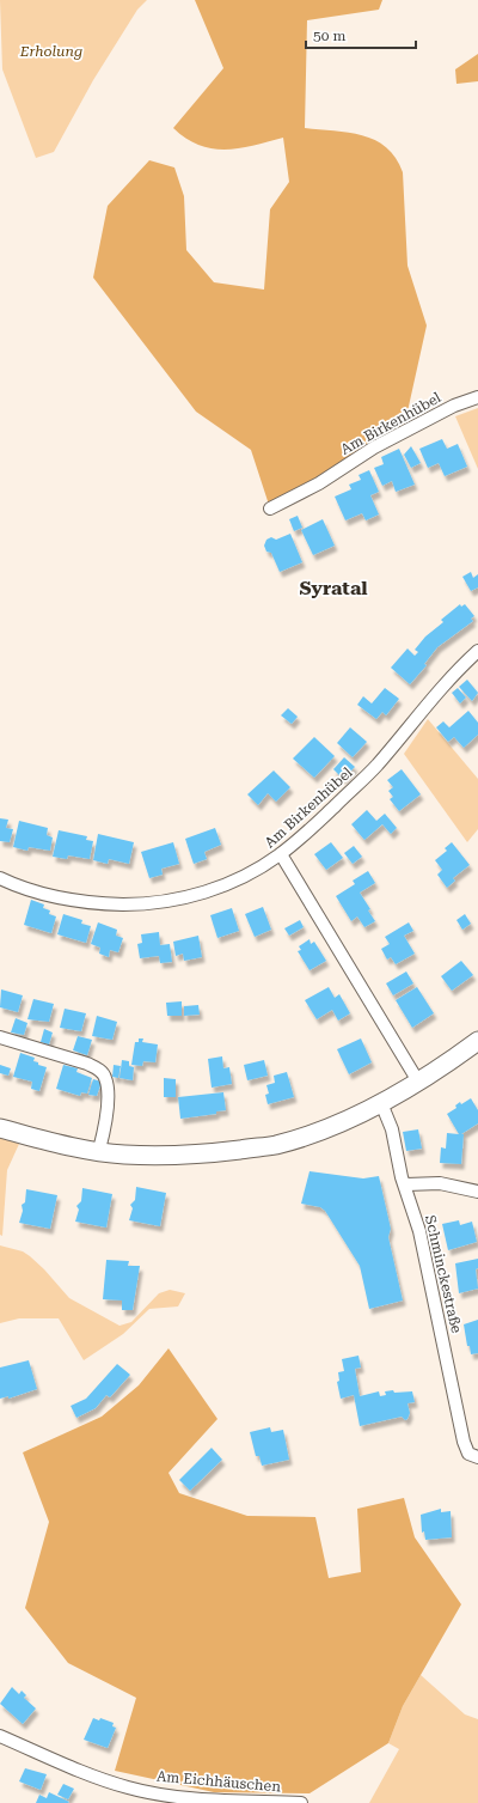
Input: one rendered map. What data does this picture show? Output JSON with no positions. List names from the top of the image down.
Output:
{
  "streets": {
    "street": ["Am Birkenhübel", "Schminckestraße", "Am Eichhäuschen"]
  },
  "districts": ["Syratal"],
  "parks": ["Erholung"],
  "scale_bar": "50 m"
}
